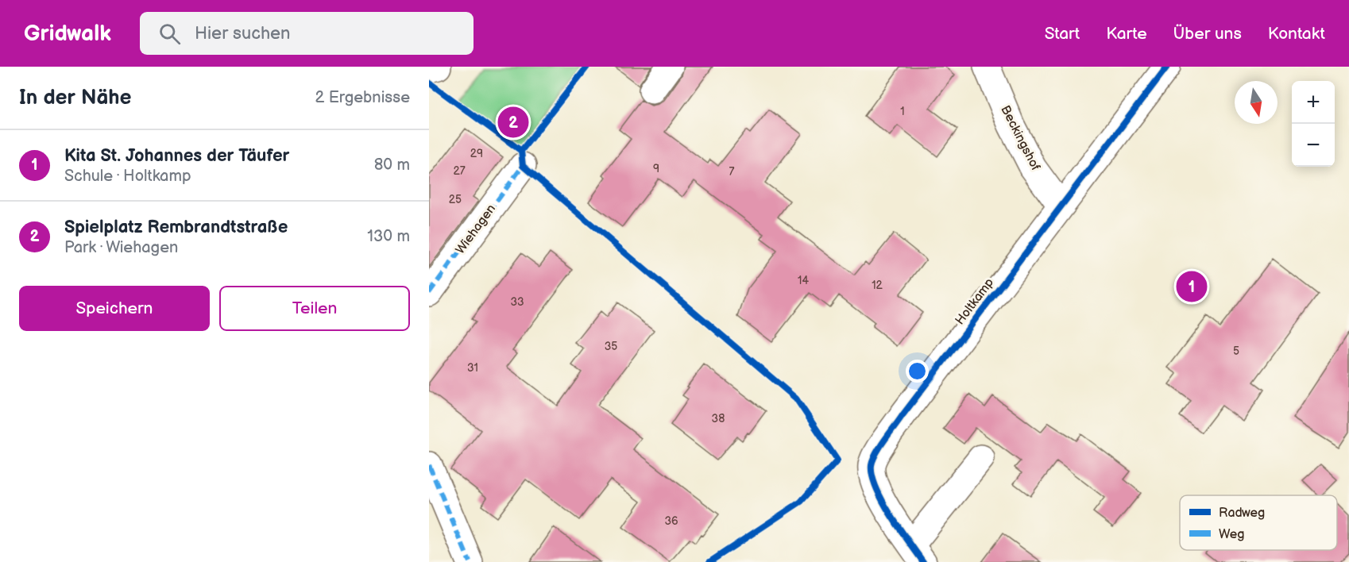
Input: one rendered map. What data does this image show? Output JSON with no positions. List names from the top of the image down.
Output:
{
  "streets": {
    "street": ["Beckingshof", "Wiehagen", "Holtkamp"]
  },
  "crossings": [
    ["Beckingshof", "Holtkamp"]
  ],
  "house_numbers": [
    "1",
    "29",
    "9",
    "27",
    "7",
    "25",
    "14",
    "12",
    "33",
    "35",
    "5",
    "31",
    "38",
    "36"
  ],
  "legend": ["Radweg", "Weg"],
  "north": "bottom",
  "page": {
    "header": "Gridwalk",
    "search": "Hier suchen",
    "nav": [
      "Start",
      "Karte",
      "Über uns",
      "Kontakt"
    ],
    "heading": ["In der Nähe", "2 Ergebnisse"],
    "map_buttons": ["+", "−"],
    "pins": ["2", "1"],
    "list": [
      {
        "mark": "1",
        "name": "Kita St. Johannes der Täufer",
        "note": "Schule · Holtkamp",
        "value": "80 m"
      },
      {
        "mark": "2",
        "name": "Spielplatz Rembrandtstraße",
        "note": "Park · Wiehagen",
        "value": "130 m"
      }
    ],
    "buttons": ["Speichern", "Teilen"]
  }
}
